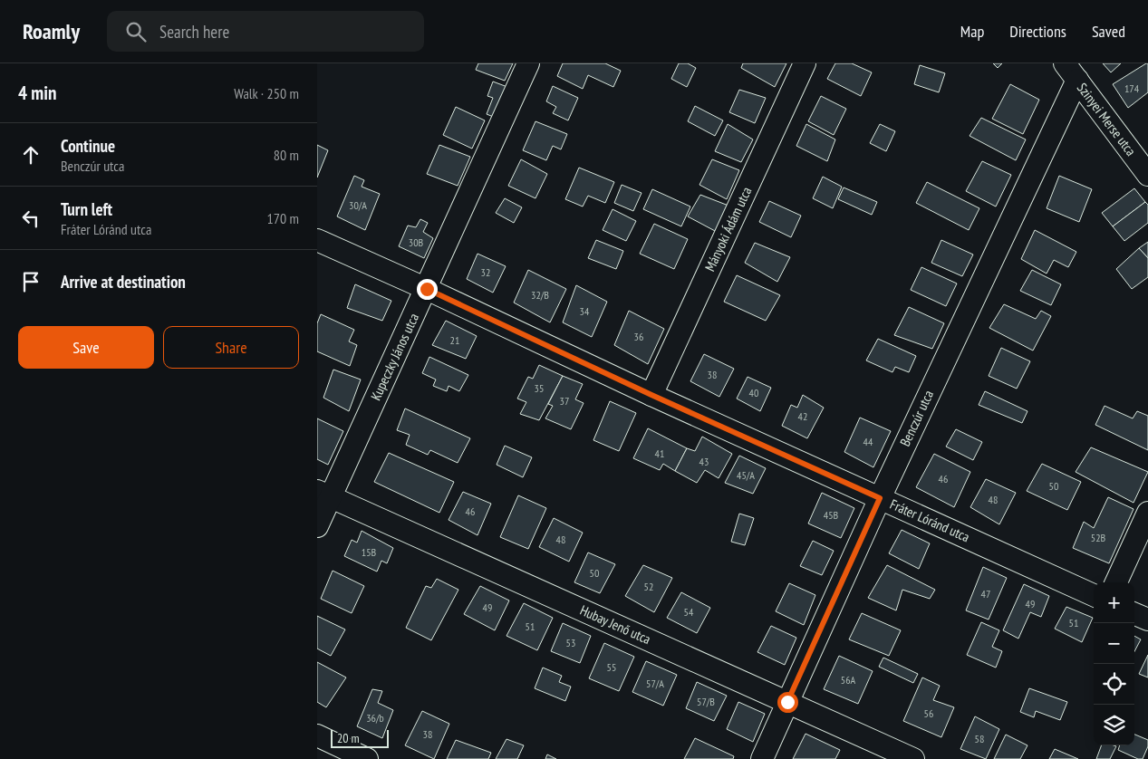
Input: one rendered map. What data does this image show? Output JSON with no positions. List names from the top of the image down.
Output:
{
  "streets": {
    "street": [
      "Szinyei Merse utca",
      "Mányoki Ádám utca",
      "Kupeczky János utca",
      "Benczúr utca",
      "Fráter Lóránd utca",
      "Hubay Jenő utca"
    ]
  },
  "crossings": [
    ["Szinyei Merse utca", "Benczúr utca"],
    ["Mányoki Ádám utca", "Fráter Lóránd utca"],
    ["Kupeczky János utca", "Fráter Lóránd utca"],
    ["Kupeczky János utca", "Hubay Jenő utca"],
    ["Benczúr utca", "Fráter Lóránd utca"],
    ["Benczúr utca", "Hubay Jenő utca"]
  ],
  "house_numbers": [
    "174",
    "30/A",
    "30B",
    "32",
    "32/B",
    "34",
    "36",
    "21",
    "38",
    "35",
    "40",
    "37",
    "42",
    "44",
    "41",
    "43",
    "45/A",
    "46",
    "50",
    "48",
    "46",
    "45B",
    "52B",
    "48",
    "15B",
    "50",
    "52",
    "47",
    "49",
    "49",
    "54",
    "51",
    "51",
    "53",
    "55",
    "56A",
    "57/A",
    "57/B",
    "56",
    "36/b",
    "38",
    "58"
  ],
  "scale_bar": "20 m",
  "page": {
    "header": "Roamly",
    "search": "Search here",
    "nav": ["Map", "Directions", "Saved"],
    "heading": ["4 min", "Walk · 250 m"],
    "list": [
      ["Continue", "Benczúr utca", "80 m"],
      ["Turn left", "Fráter Lóránd utca", "170 m"],
      "Arrive at destination"
    ],
    "buttons": ["Save", "Share"],
    "map_buttons": ["+", "−"],
    "scale": "20 m"
  }
}
